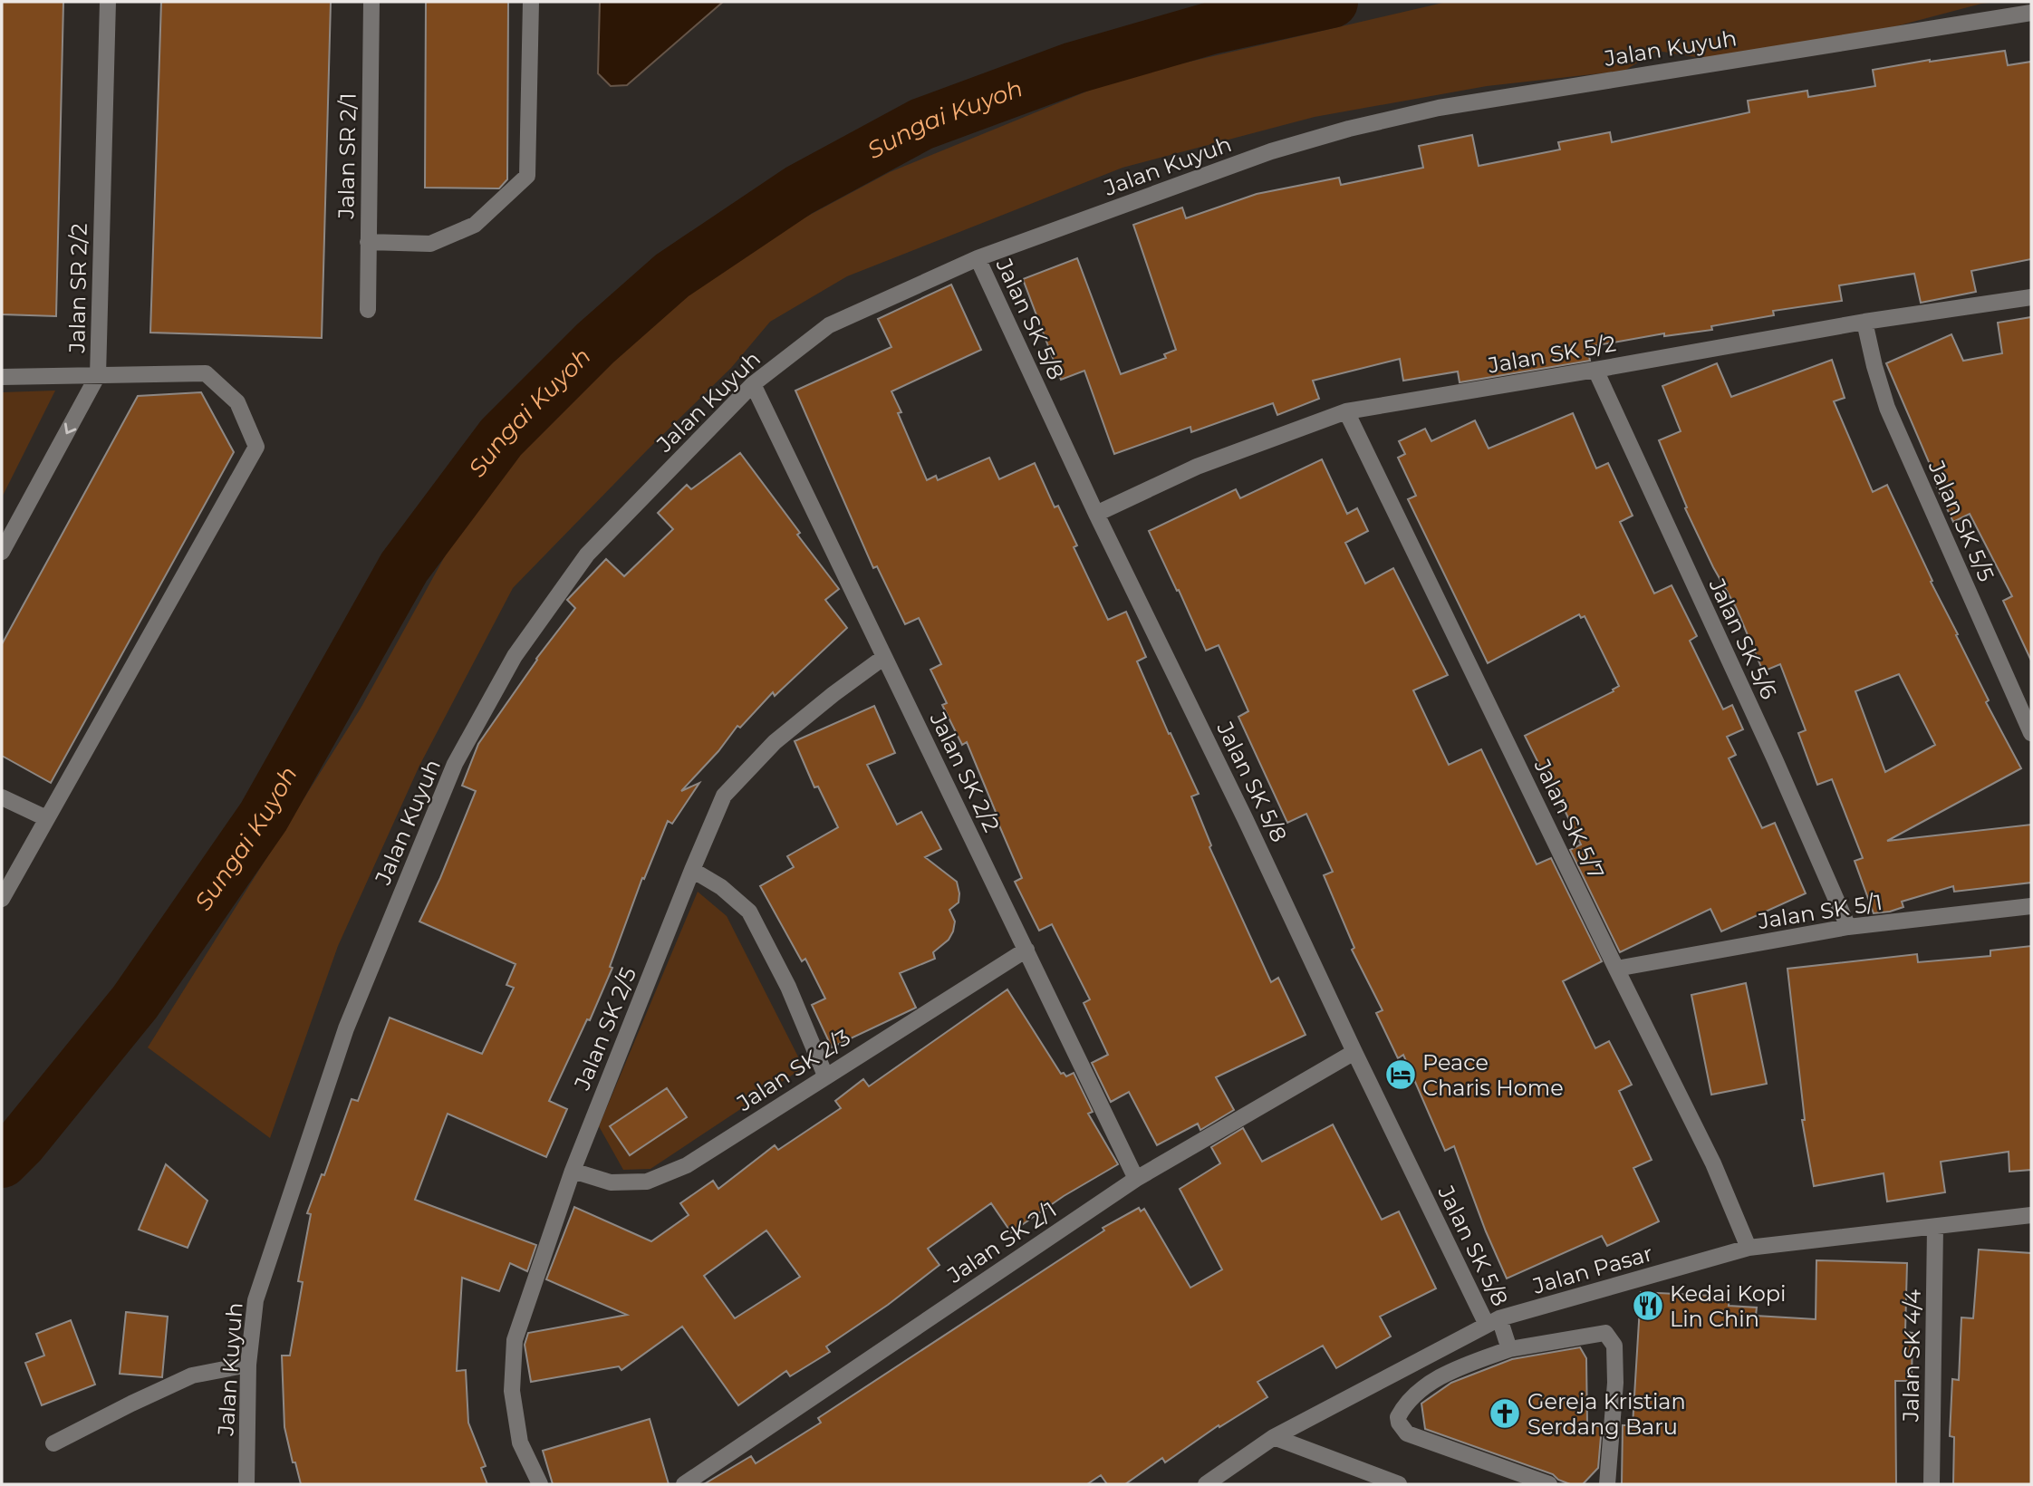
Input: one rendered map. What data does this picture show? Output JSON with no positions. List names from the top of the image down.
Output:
{
  "streets": {
    "street": [
      "Jalan Kuyuh",
      "Jalan SR 2/1",
      "Jalan SR 2/2",
      "Jalan SK 5/8",
      "Jalan SK 5/2",
      "Jalan SK 5/5",
      "Jalan SK 5/6",
      "Jalan SK 2/2",
      "Jalan SK 5/7",
      "Jalan SK 5/1",
      "Jalan SK 2/5",
      "Jalan SK 2/3",
      "Jalan SK 2/1",
      "Jalan Pasar",
      "Jalan SK 4/4"
    ]
  },
  "crossings": [
    ["Jalan Kuyuh", "Jalan SK 5/8"],
    ["Jalan Kuyuh", "Jalan SK 2/2"],
    ["Jalan SK 5/8", "Jalan SK 5/2"],
    ["Jalan SK 5/8", "Jalan SK 2/1"],
    ["Jalan SK 5/8", "Jalan Pasar"],
    ["Jalan SK 5/2", "Jalan SK 5/5"],
    ["Jalan SK 5/2", "Jalan SK 5/6"],
    ["Jalan SK 5/2", "Jalan SK 5/7"],
    ["Jalan SK 5/6", "Jalan SK 5/1"],
    ["Jalan SK 2/2", "Jalan SK 2/5"],
    ["Jalan SK 2/2", "Jalan SK 2/3"],
    ["Jalan SK 2/2", "Jalan SK 2/1"],
    ["Jalan SK 5/7", "Jalan SK 5/1"],
    ["Jalan SK 5/7", "Jalan Pasar"],
    ["Jalan SK 2/5", "Jalan SK 2/3"],
    ["Jalan Pasar", "Jalan SK 4/4"]
  ],
  "one_way": ["Jalan SR 2/2"],
  "water": ["Sungai Kuyoh"],
  "places": {
    "hotel": ["Peace Charis Home"],
    "restaurant": ["Kedai Kopi Lin Chin"],
    "church": ["Gereja Kristian Serdang Baru"]
  }
}
